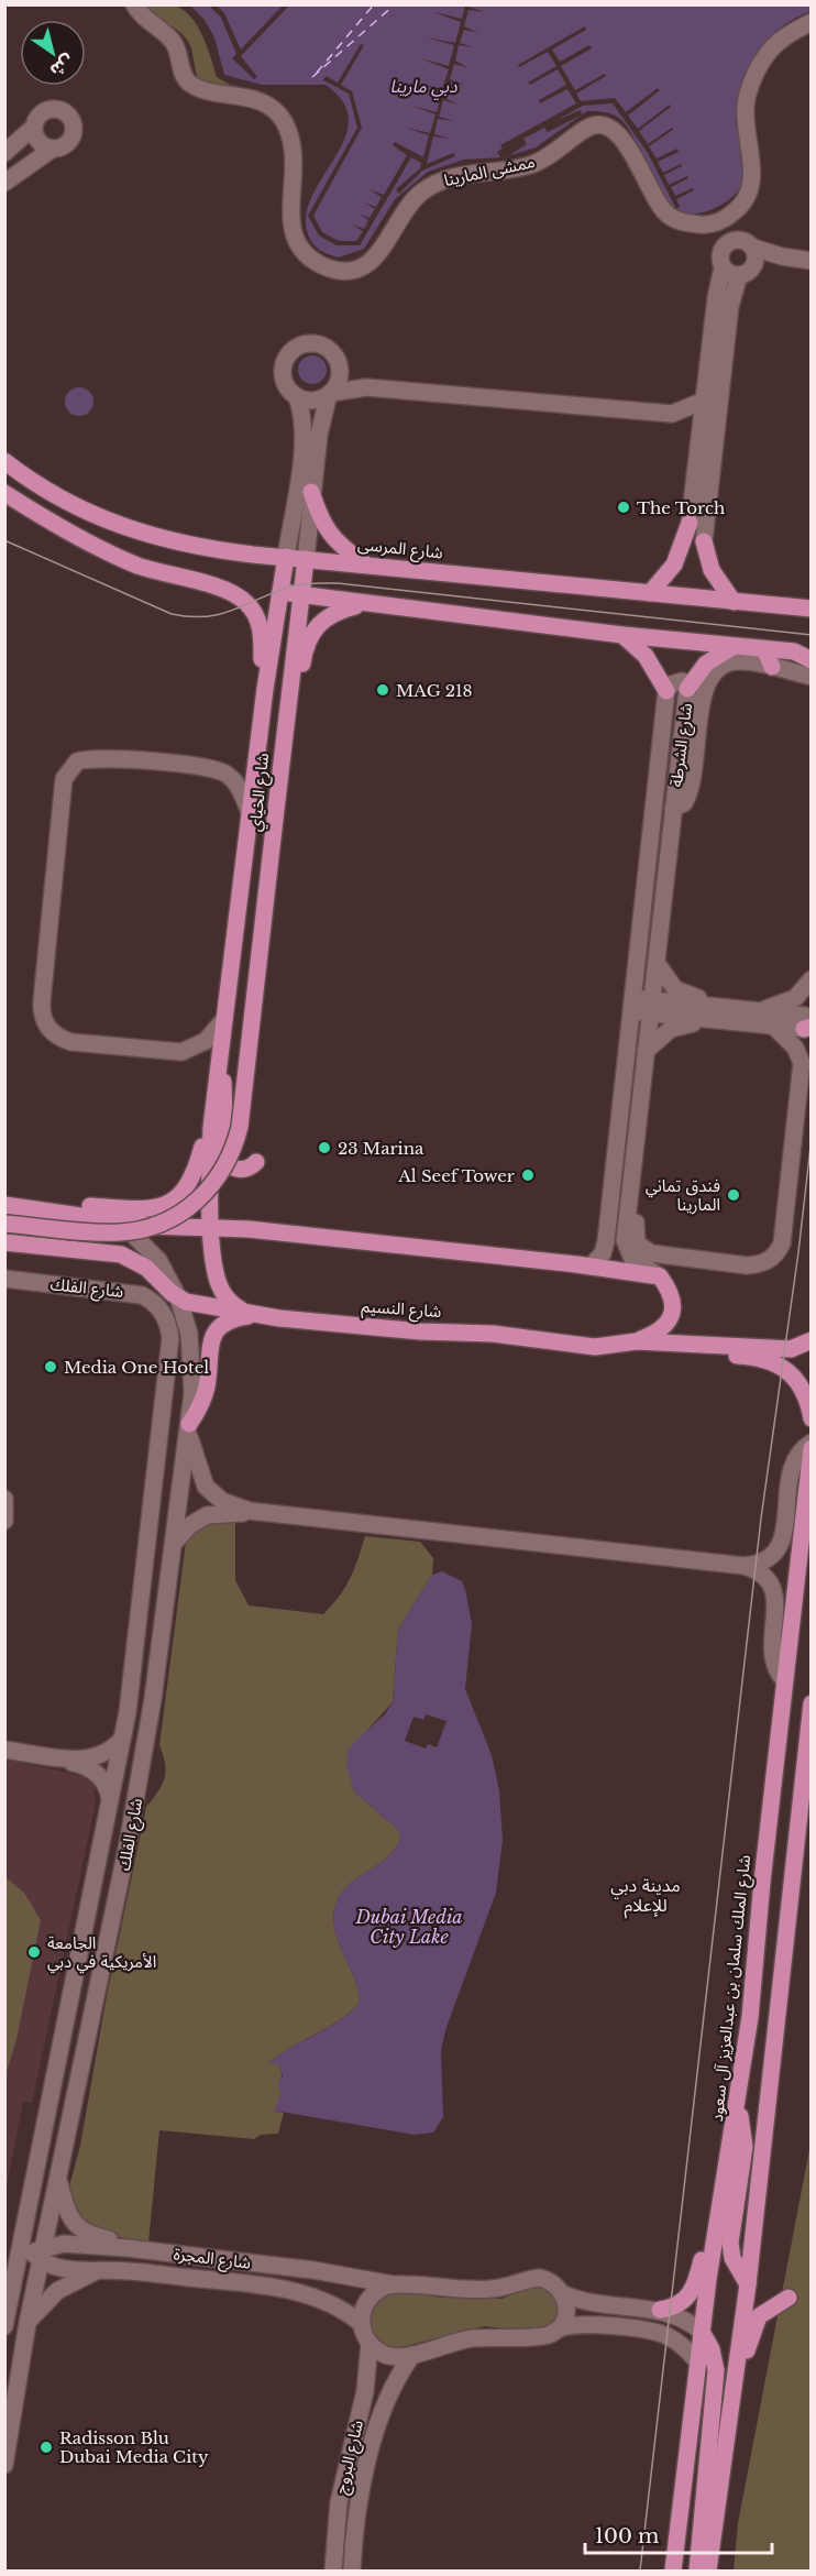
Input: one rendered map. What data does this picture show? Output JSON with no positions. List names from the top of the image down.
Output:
{
  "streets": {
    "main road": [
      "شارع المرسى",
      "شارع الخياي",
      "شارع النسيم",
      "شارع الملك سلمان بن عبدالعزيز آل سعود"
    ],
    "street": [
      "ممشى المارينا",
      "شارع الشرطة",
      "شارع الفلك",
      "شارع المجرة",
      "شارع البروج"
    ]
  },
  "crossings": [
    ["شارع المرسى", "شارع الخياي"],
    ["شارع الخياي", "شارع النسيم"],
    ["شارع الفلك", "شارع النسيم"],
    ["شارع الفلك", "شارع المجرة"]
  ],
  "districts": ["مدينة دبي للإعلام"],
  "water": ["دبي مارينا", "Dubai Media City Lake"],
  "places": [
    "The Torch",
    "MAG 218",
    "23 Marina",
    "Al Seef Tower",
    "فندق تماني المارينا",
    "Media One Hotel",
    "الجامعة الأمريكية في دبي",
    "Radisson Blu Dubai Media City"
  ],
  "scale_bar": "100 m",
  "north": "bottom right"
}
